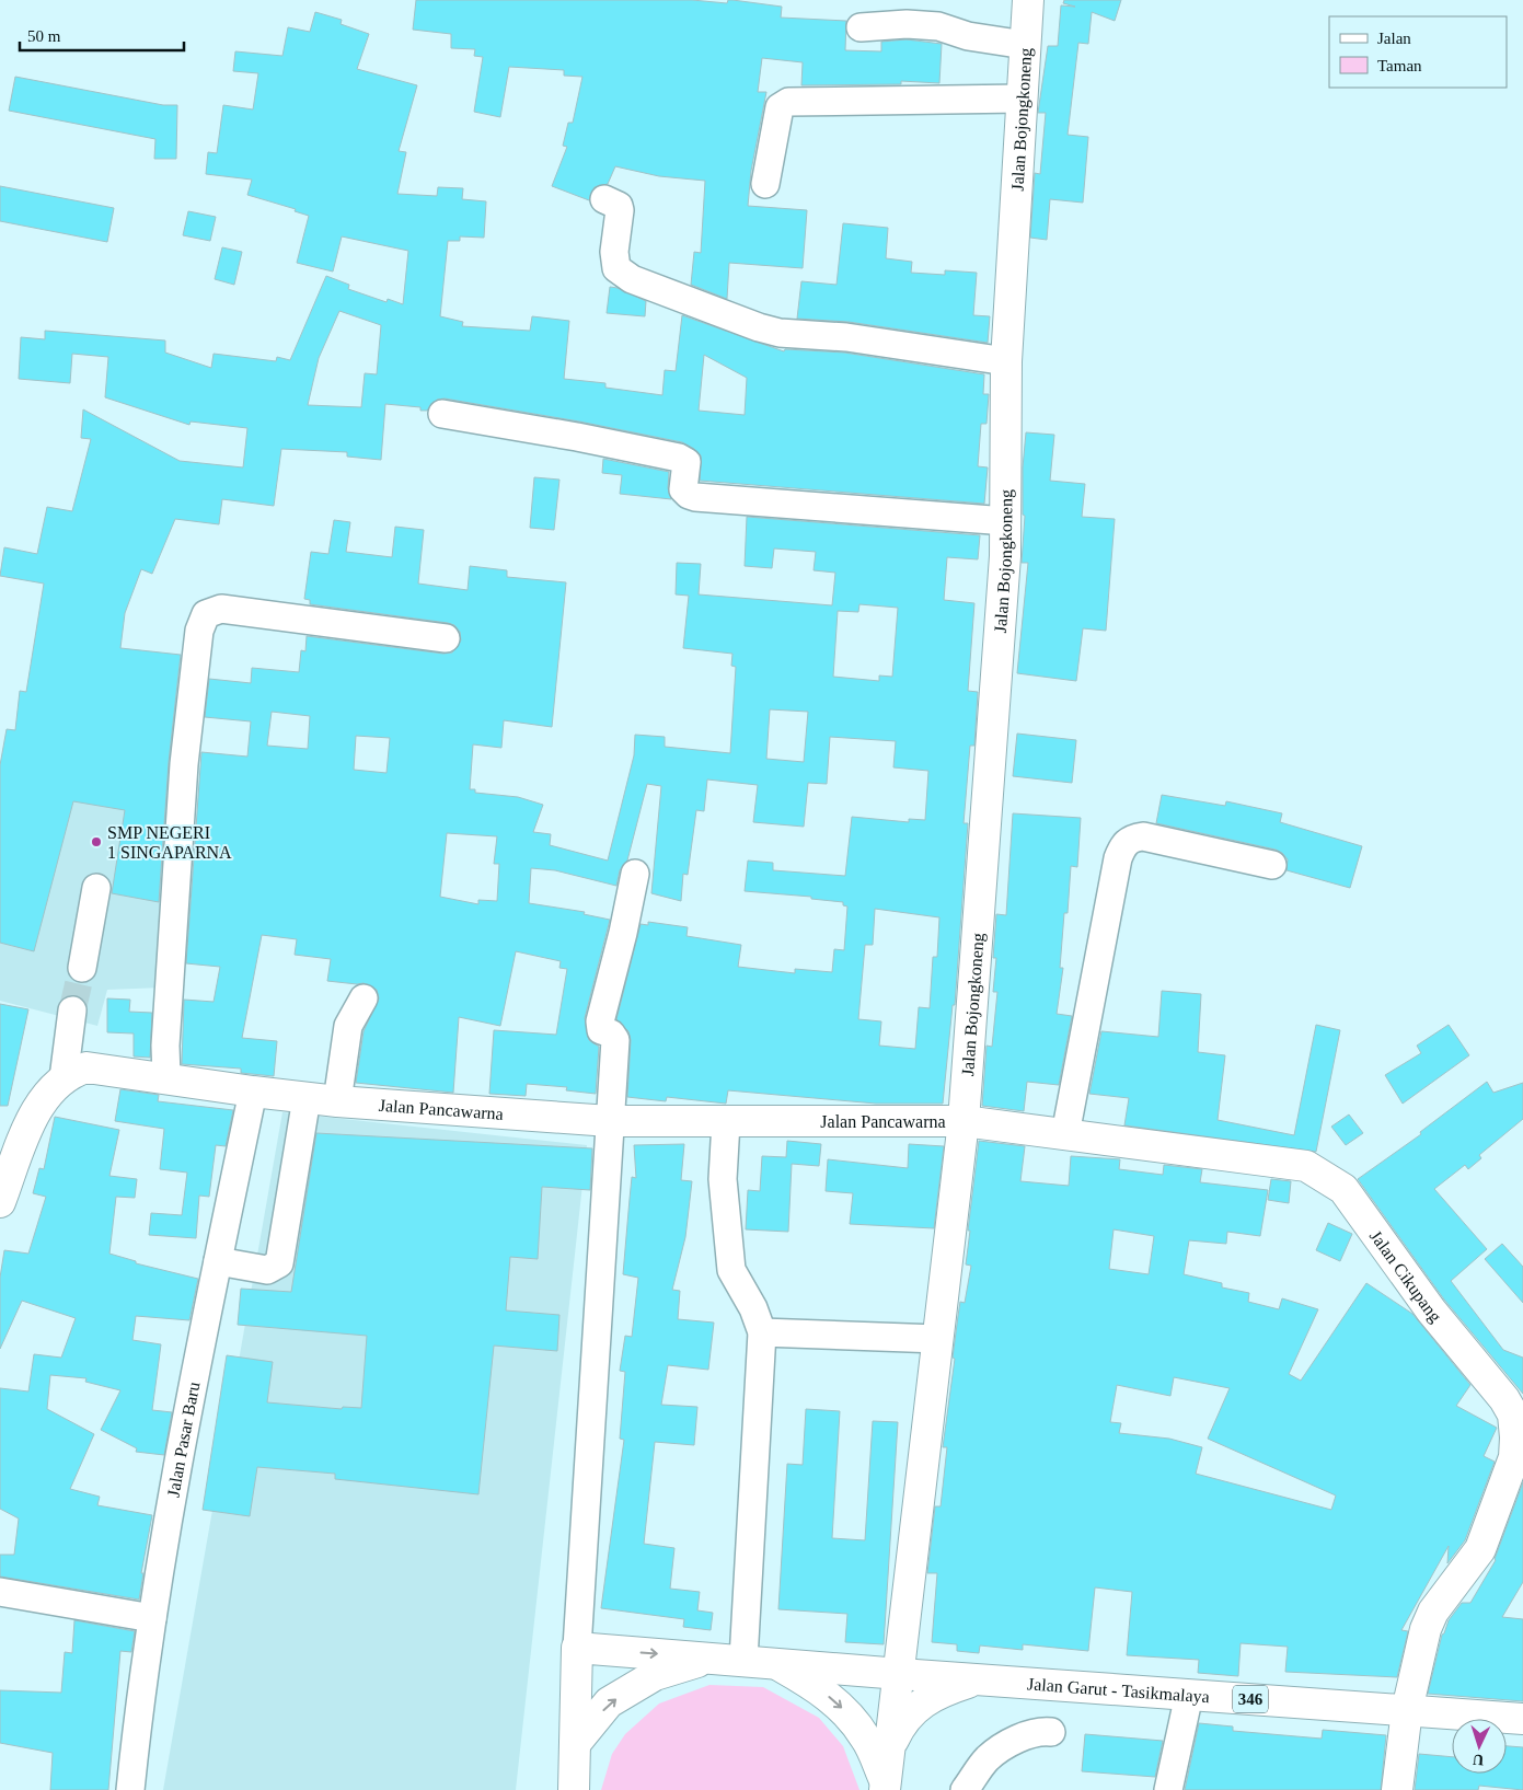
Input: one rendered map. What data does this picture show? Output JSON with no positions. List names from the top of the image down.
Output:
{
  "streets": {
    "main road": [
      "Jalan Bojongkoneng",
      "Jalan Pancawarna",
      "Jalan Cikupang",
      "Jalan Garut - Tasikmalaya",
      "346"
    ],
    "street": ["Jalan Pasar Baru"]
  },
  "crossings": [
    ["Jalan Bojongkoneng", "Jalan Pancawarna"],
    ["Jalan Bojongkoneng", "Jalan Cikupang"],
    ["Jalan Bojongkoneng", "Jalan Garut - Tasikmalaya"],
    ["Jalan Pancawarna", "Jalan Cikupang"],
    ["Jalan Pancawarna", "Jalan Pasar Baru"],
    ["Jalan Cikupang", "Jalan Garut - Tasikmalaya"]
  ],
  "places": ["SMP NEGERI 1 SINGAPARNA"],
  "legend": ["Jalan", "Taman"],
  "scale_bar": "50 m",
  "north": "bottom"
}
